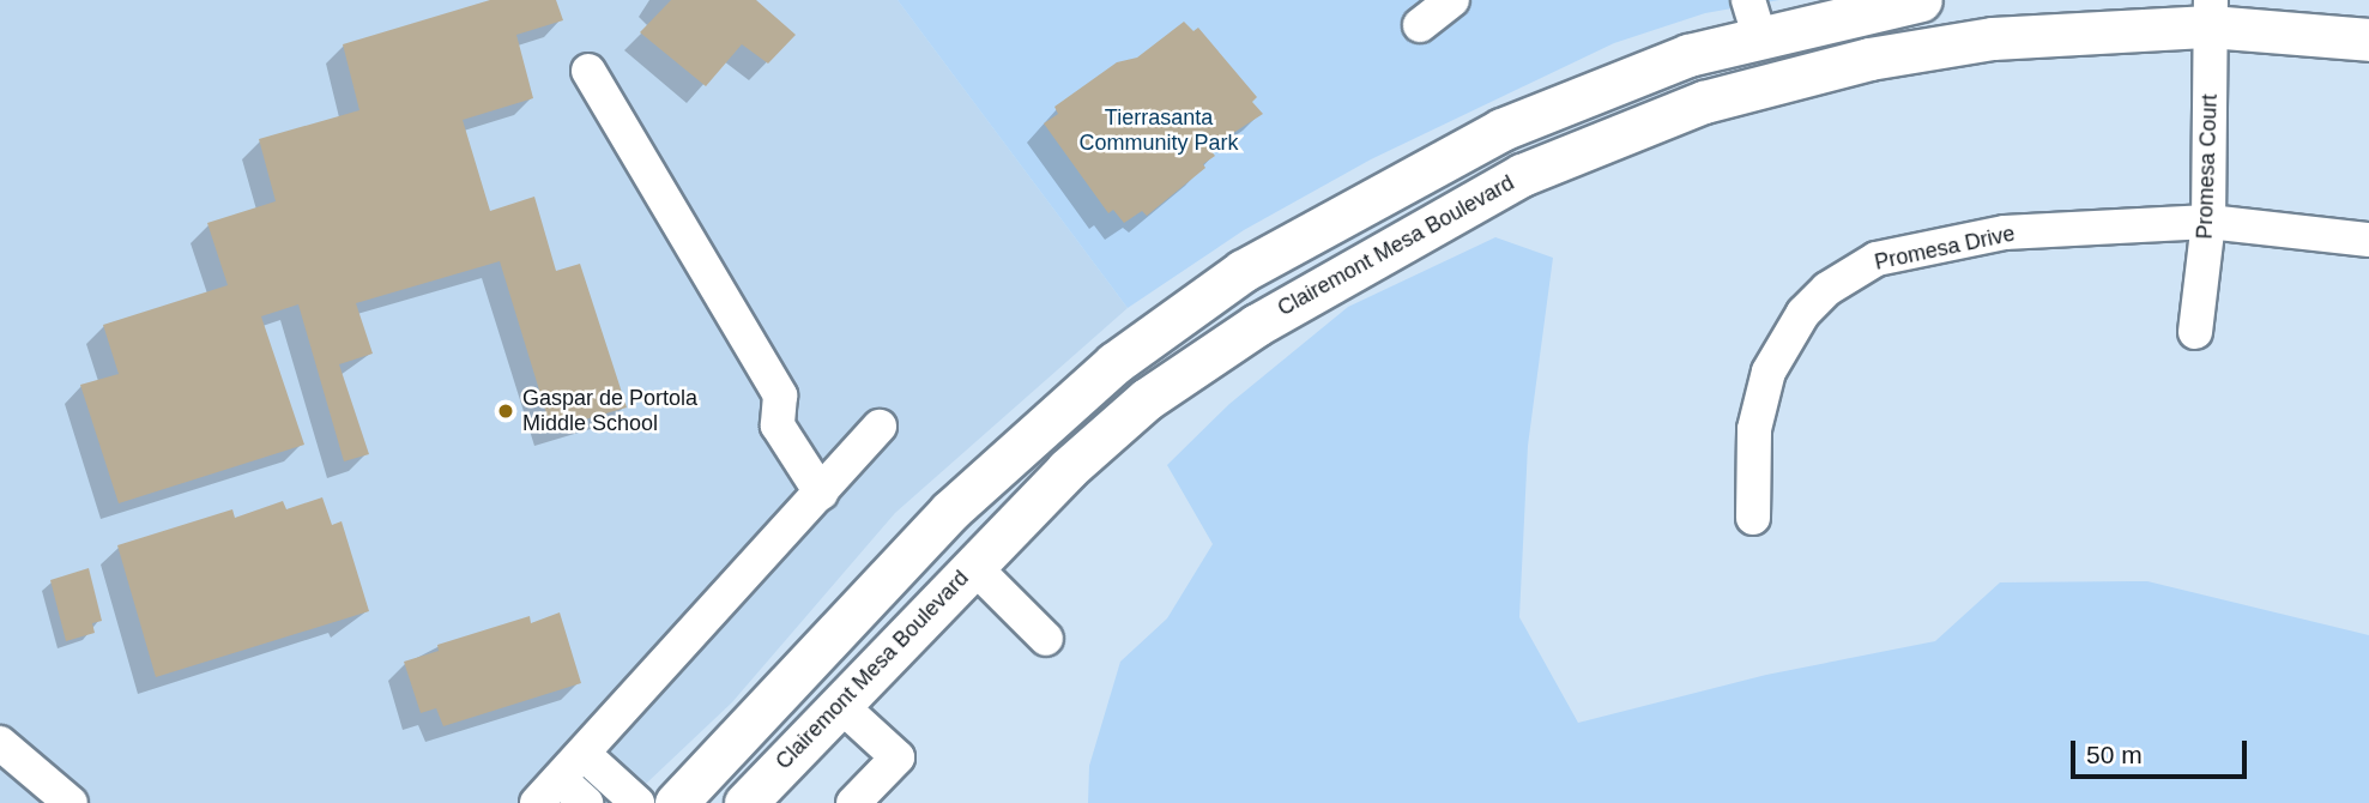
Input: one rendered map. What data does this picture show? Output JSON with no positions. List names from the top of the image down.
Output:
{
  "streets": {
    "main road": ["Clairemont Mesa Boulevard"],
    "street": ["Promesa Court", "Promesa Drive"]
  },
  "crossings": [
    ["Promesa Court", "Clairemont Mesa Boulevard"],
    ["Promesa Court", "Promesa Drive"]
  ],
  "parks": ["Tierrasanta Community Park"],
  "places": ["Gaspar de Portola Middle School"],
  "scale_bar": "50 m"
}
